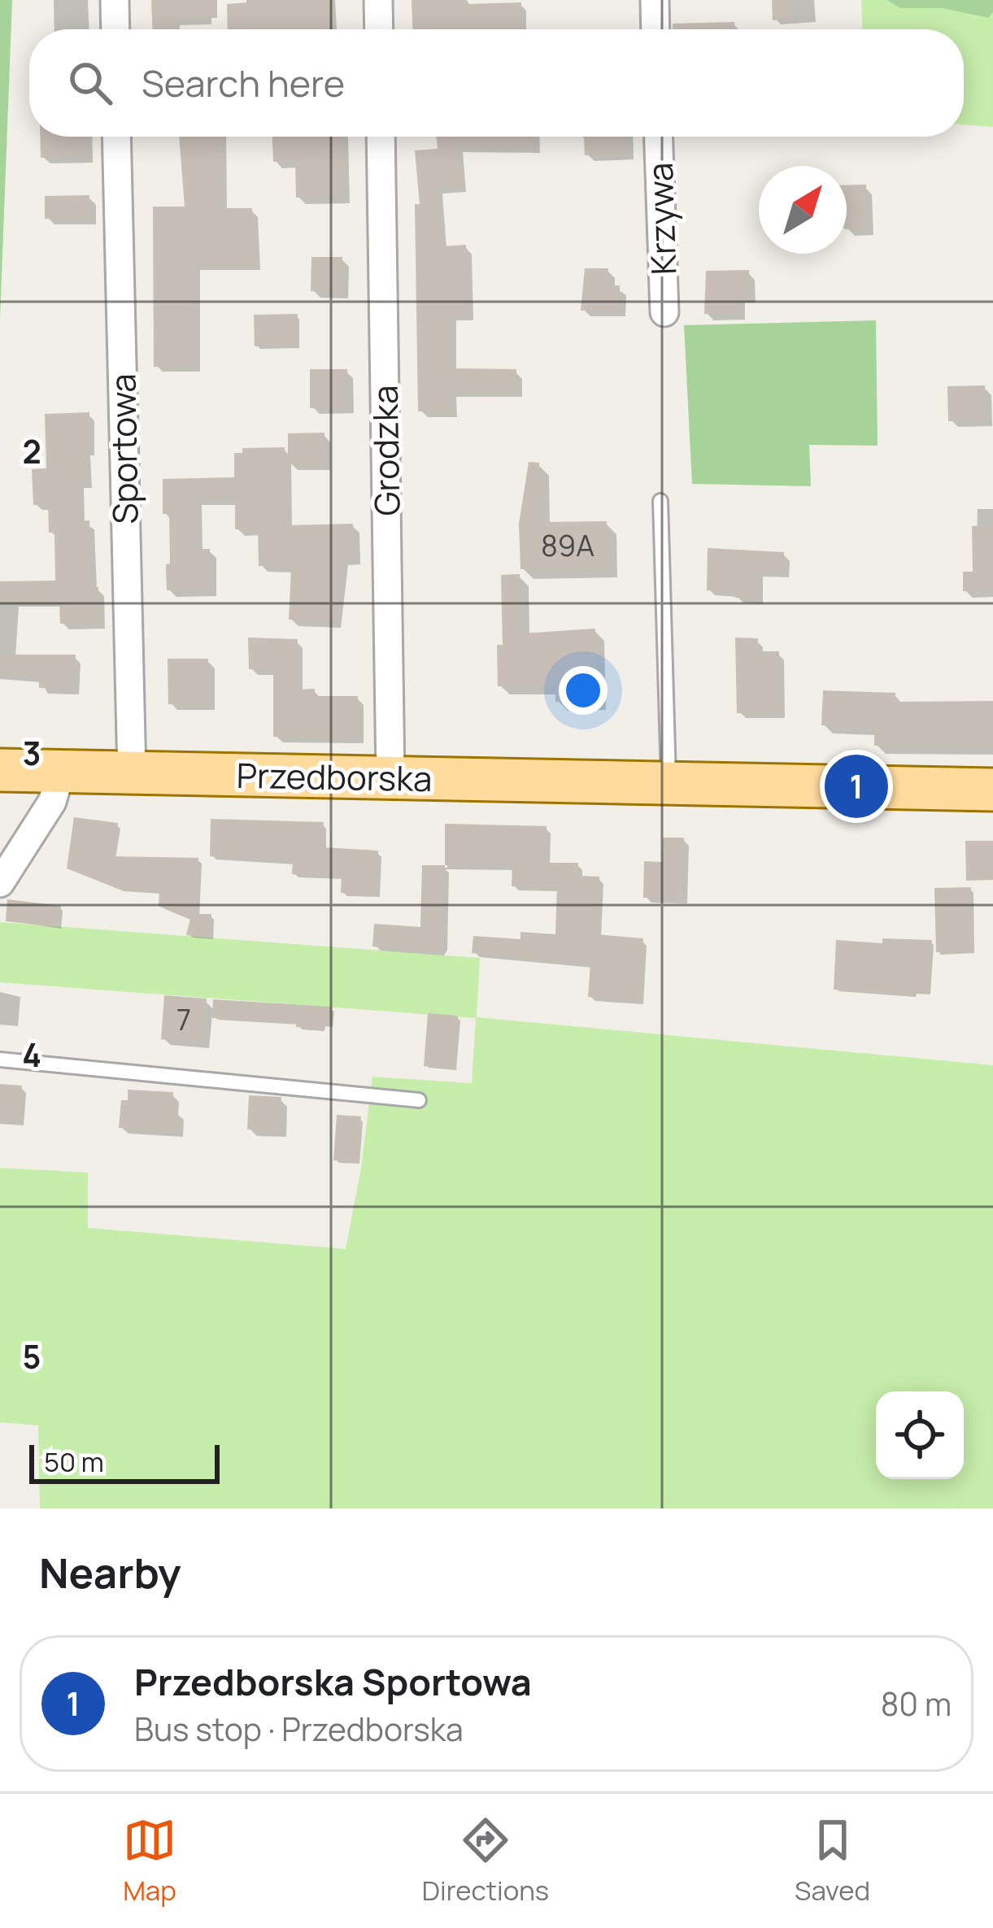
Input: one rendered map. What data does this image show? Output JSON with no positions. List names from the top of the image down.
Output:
{
  "streets": {
    "main road": ["Przedborska"],
    "street": ["Krzywa", "Sportowa", "Grodzka"]
  },
  "crossings": [
    ["Sportowa", "Przedborska"],
    ["Grodzka", "Przedborska"]
  ],
  "house_numbers": ["89A", "7"],
  "scale_bar": "50 m",
  "north": "top right",
  "page": {
    "search": "Search here",
    "pins": "1",
    "scale": "50 m",
    "heading": "Nearby",
    "list": [
      {
        "mark": "1",
        "name": "Przedborska Sportowa",
        "note": "Bus stop · Przedborska",
        "value": "80 m"
      }
    ],
    "nav": ["Map", "Directions", "Saved"]
  },
  "grid": {
    "rows": [
      "2",
      "3",
      "4",
      "5"
    ]
  }
}
